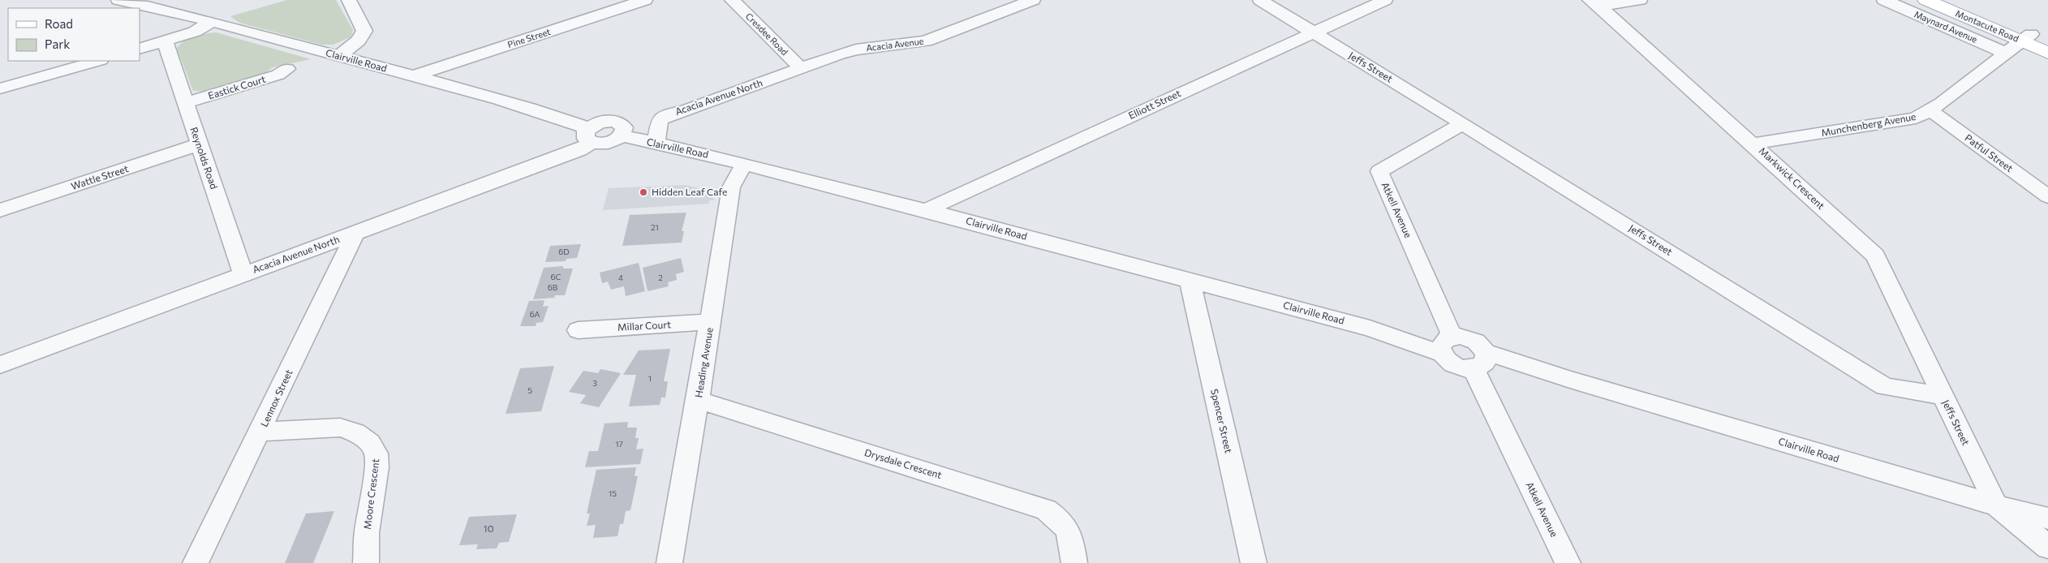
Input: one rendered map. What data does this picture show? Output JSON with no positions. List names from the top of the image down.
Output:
{
  "streets": {
    "main road": ["Montacute Road"],
    "street": [
      "Maynard Avenue",
      "Cresdee Road",
      "Pine Street",
      "Acacia Avenue",
      "Clairville Road",
      "Jeffs Street",
      "Eastick Court",
      "Acacia Avenue North",
      "Elliott Street",
      "Munchenberg Avenue",
      "Patful Street",
      "Reynolds Road",
      "Wattle Street",
      "Markwick Crescent",
      "Atkell Avenue",
      "Millar Court",
      "Heading Avenue",
      "Lennox Street",
      "Spencer Street",
      "Drysdale Crescent",
      "Moore Crescent"
    ]
  },
  "crossings": [
    ["Montacute Road", "Munchenberg Avenue"],
    ["Maynard Avenue", "Munchenberg Avenue"],
    ["Cresdee Road", "Acacia Avenue"],
    ["Cresdee Road", "Acacia Avenue North"],
    ["Pine Street", "Clairville Road"],
    ["Acacia Avenue", "Acacia Avenue North"],
    ["Clairville Road", "Jeffs Street"],
    ["Clairville Road", "Acacia Avenue North"],
    ["Clairville Road", "Elliott Street"],
    ["Clairville Road", "Atkell Avenue"],
    ["Clairville Road", "Heading Avenue"],
    ["Clairville Road", "Spencer Street"],
    ["Jeffs Street", "Elliott Street"],
    ["Jeffs Street", "Markwick Crescent"],
    ["Jeffs Street", "Atkell Avenue"],
    ["Eastick Court", "Reynolds Road"],
    ["Acacia Avenue North", "Reynolds Road"],
    ["Acacia Avenue North", "Lennox Street"],
    ["Munchenberg Avenue", "Patful Street"],
    ["Munchenberg Avenue", "Markwick Crescent"],
    ["Reynolds Road", "Wattle Street"],
    ["Millar Court", "Heading Avenue"],
    ["Heading Avenue", "Drysdale Crescent"],
    ["Lennox Street", "Moore Crescent"]
  ],
  "places": ["Hidden Leaf Cafe"],
  "house_numbers": [
    "21",
    "6D",
    "6C",
    "4",
    "2",
    "6B",
    "6A",
    "1",
    "3",
    "5",
    "17",
    "15",
    "10"
  ],
  "legend": ["Road", "Park"]
}
